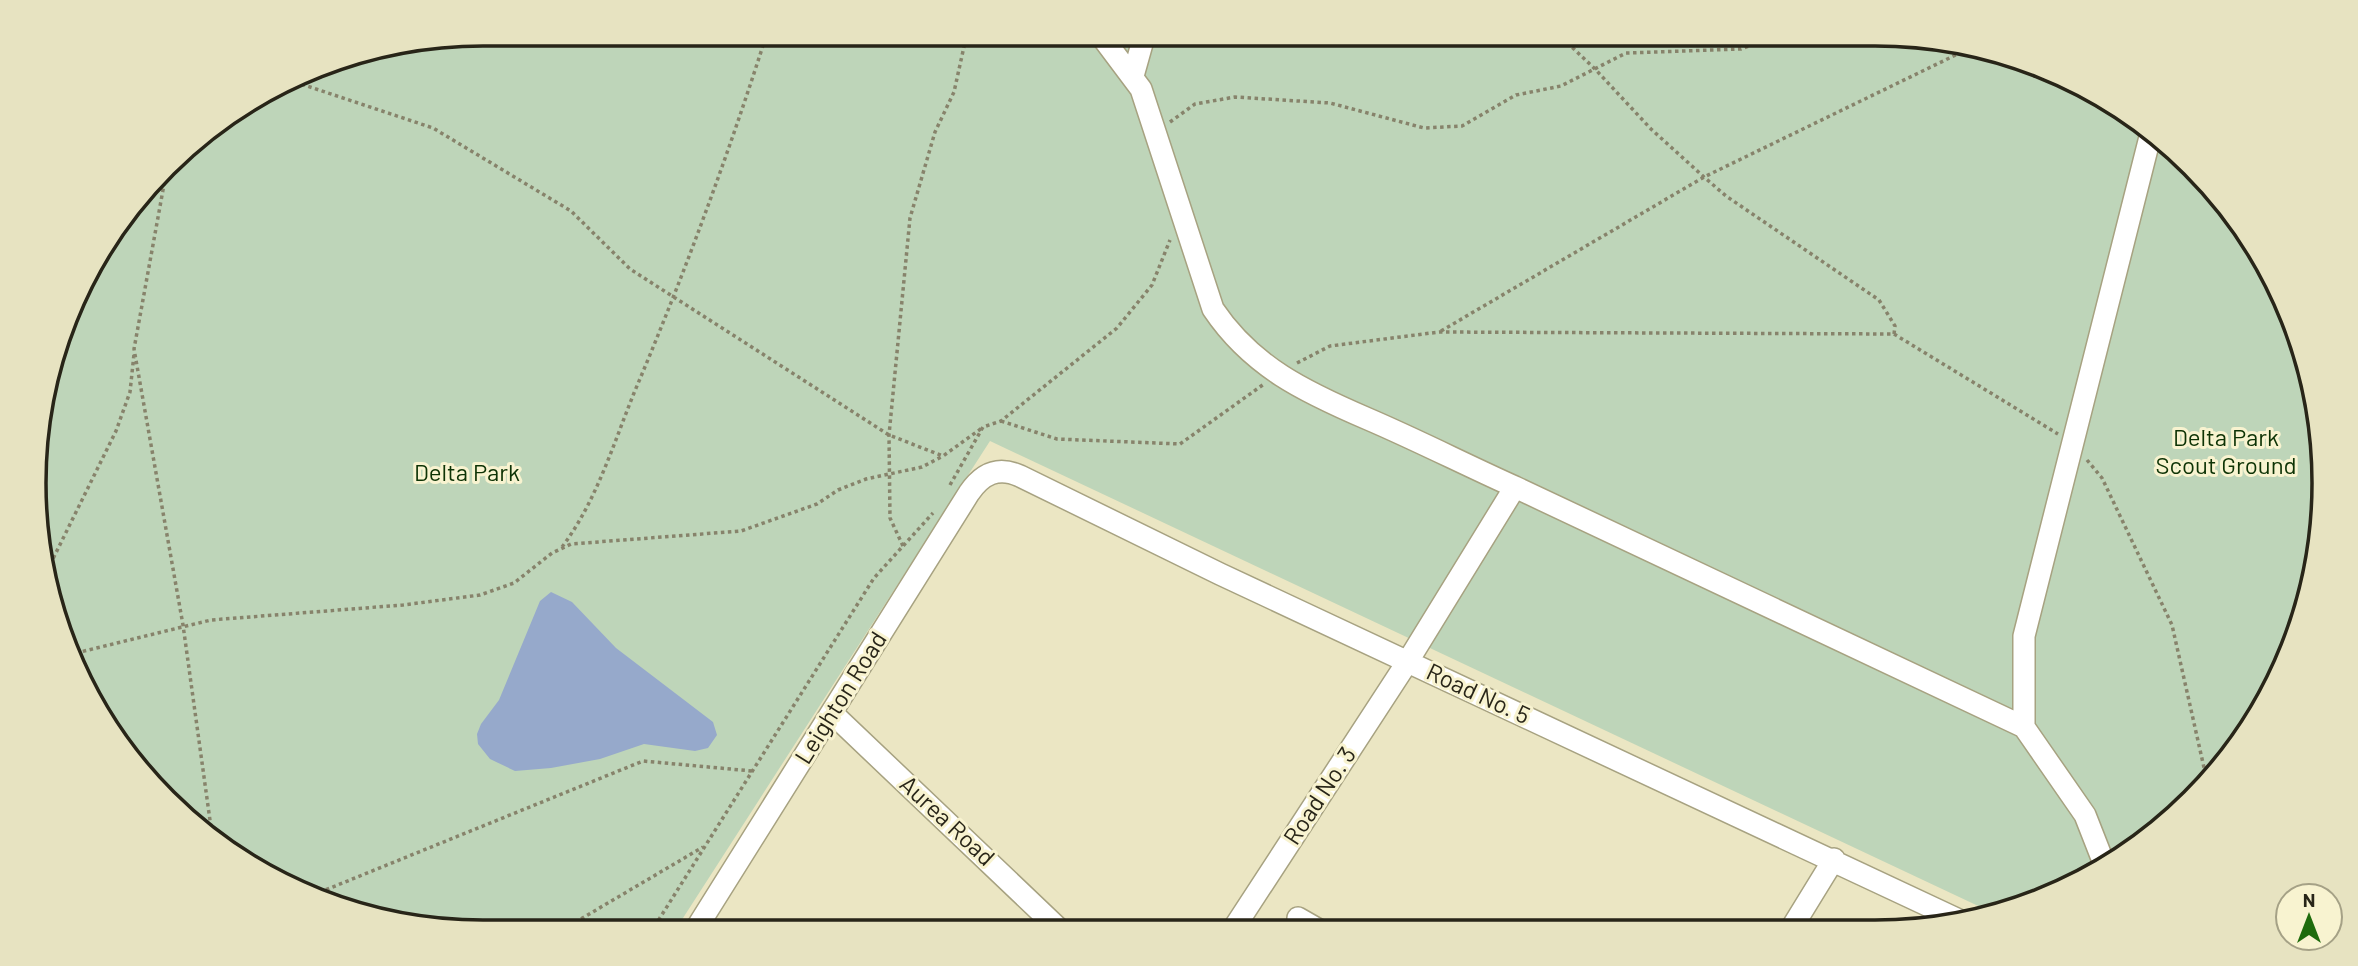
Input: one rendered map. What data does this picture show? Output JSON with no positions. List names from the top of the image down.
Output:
{
  "streets": {
    "street": [
      "Road No. 5",
      "Leighton Road",
      "Road No. 3",
      "Aurea Road"
    ]
  },
  "crossings": [
    ["Road No. 5", "Leighton Road"],
    ["Road No. 5", "Road No. 3"],
    ["Leighton Road", "Aurea Road"]
  ],
  "parks": ["Delta Park Scout Ground", "Delta Park"],
  "north": "top"
}
